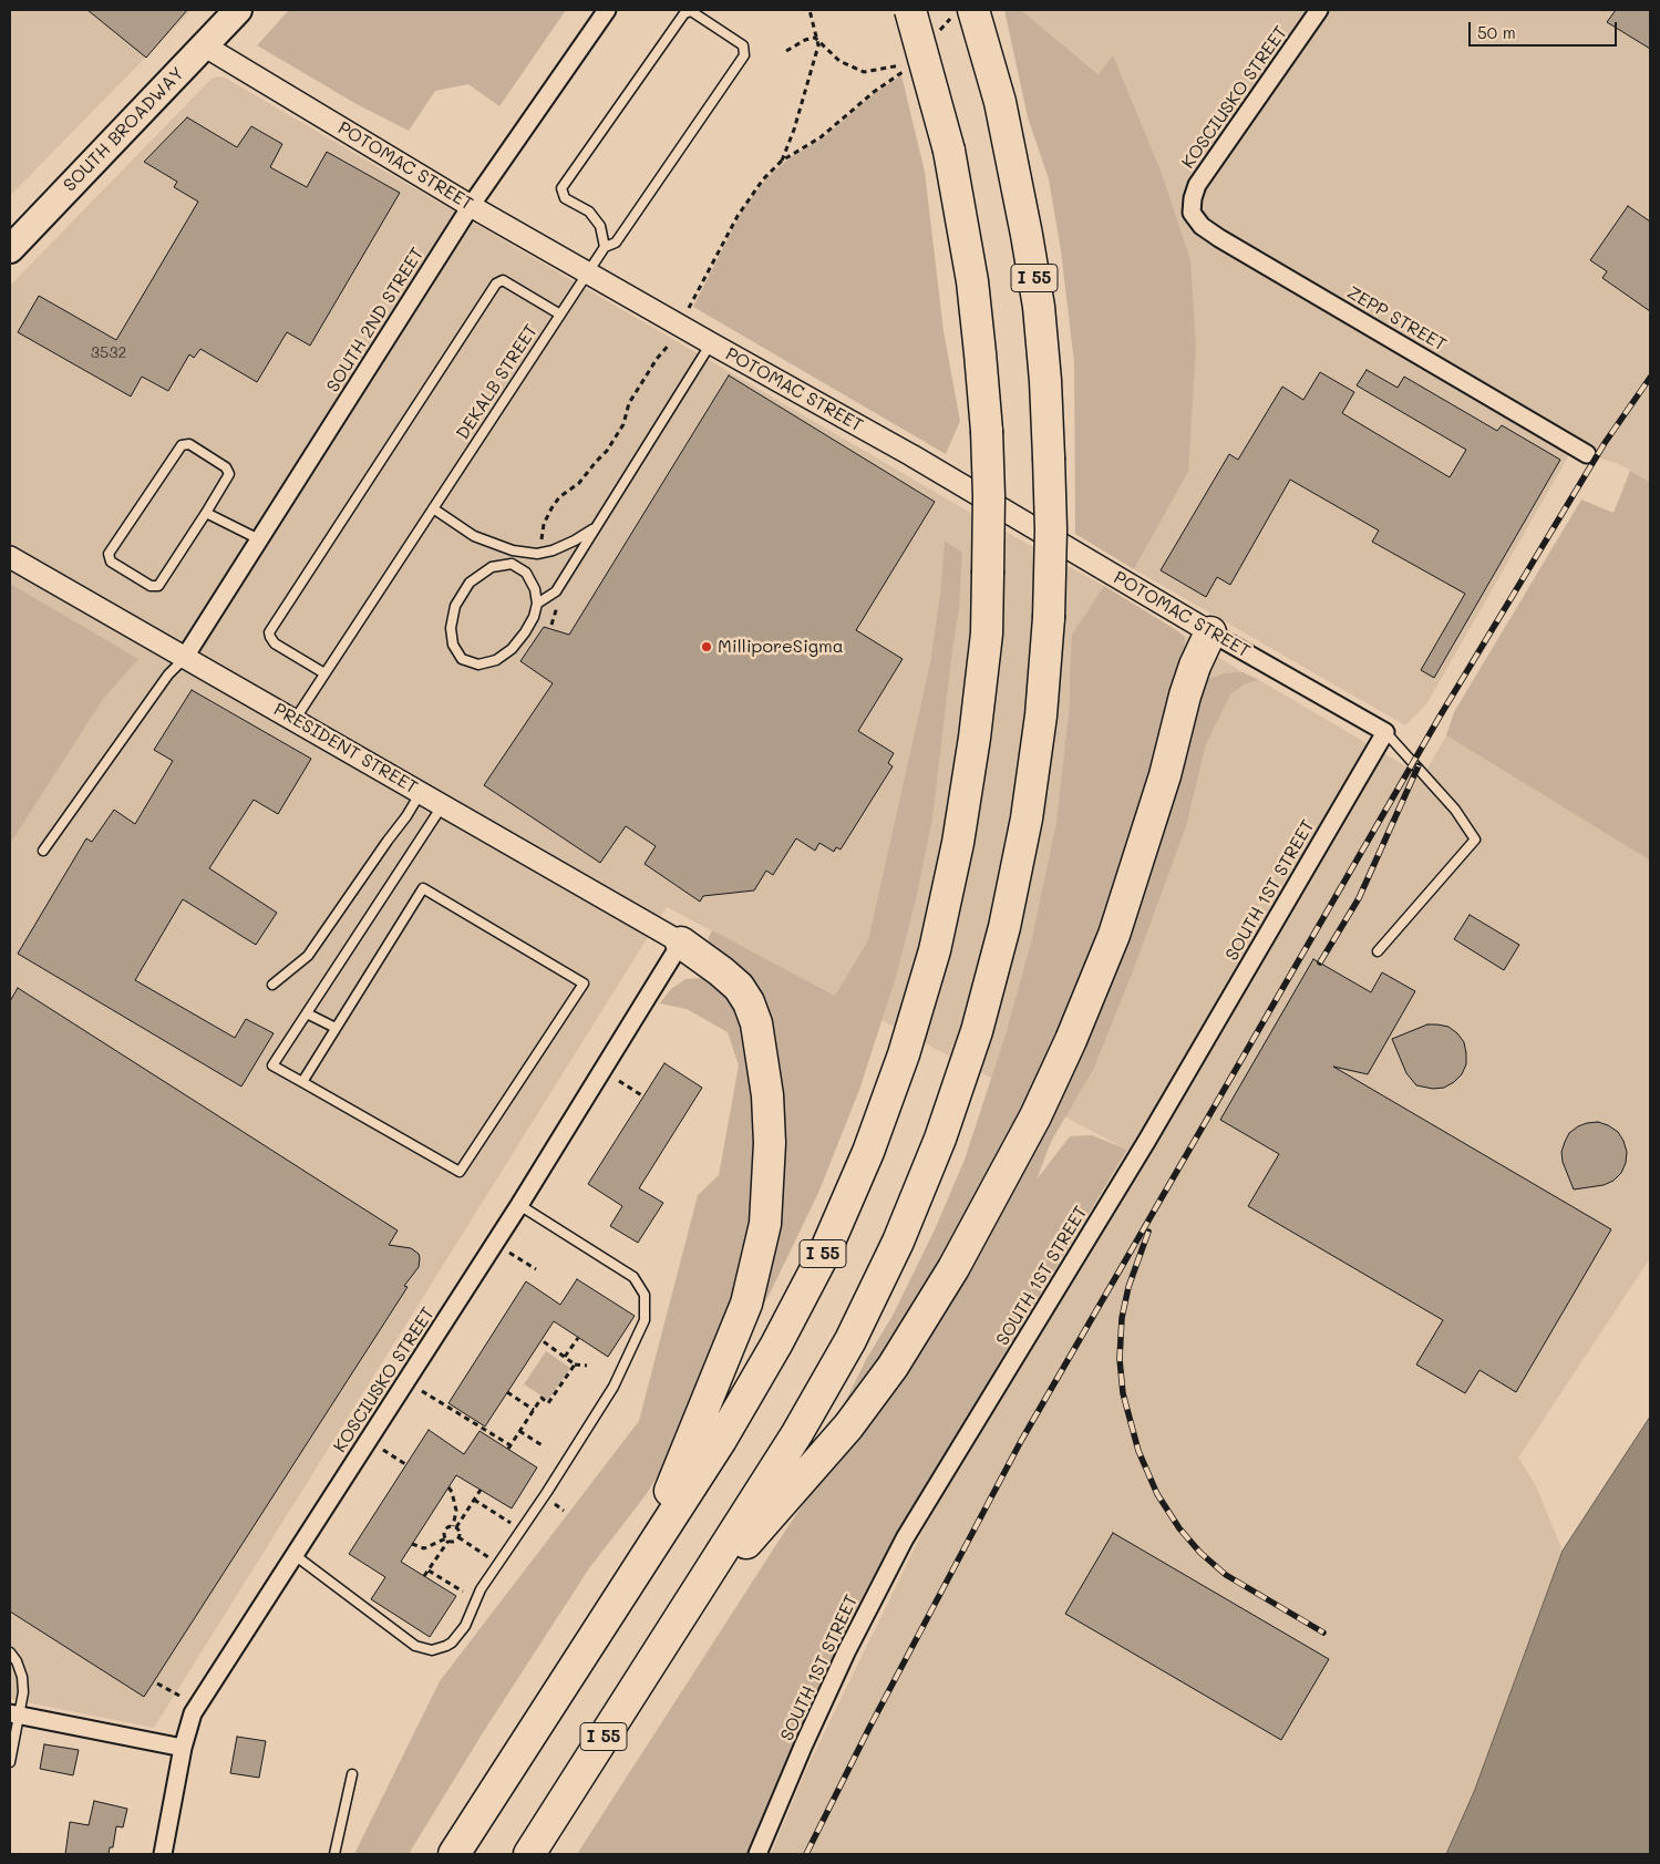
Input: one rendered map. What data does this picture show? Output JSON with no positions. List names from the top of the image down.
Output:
{
  "streets": {
    "highway": ["I 55"],
    "main road": ["SOUTH BROADWAY"],
    "street": [
      "KOSCIUSKO STREET",
      "POTOMAC STREET",
      "ZEPP STREET",
      "SOUTH 2ND STREET",
      "PRESIDENT STREET",
      "SOUTH 1ST STREET"
    ],
    "lane": ["DEKALB STREET"]
  },
  "crossings": [
    ["KOSCIUSKO STREET", "ZEPP STREET"],
    ["KOSCIUSKO STREET", "PRESIDENT STREET"],
    ["SOUTH BROADWAY", "POTOMAC STREET"],
    ["POTOMAC STREET", "SOUTH 2ND STREET"],
    ["POTOMAC STREET", "DEKALB STREET"],
    ["POTOMAC STREET", "SOUTH 1ST STREET"],
    ["SOUTH 2ND STREET", "PRESIDENT STREET"],
    ["DEKALB STREET", "PRESIDENT STREET"]
  ],
  "places": ["MilliporeSigma"],
  "house_numbers": ["3532"],
  "scale_bar": "50 m"
}
